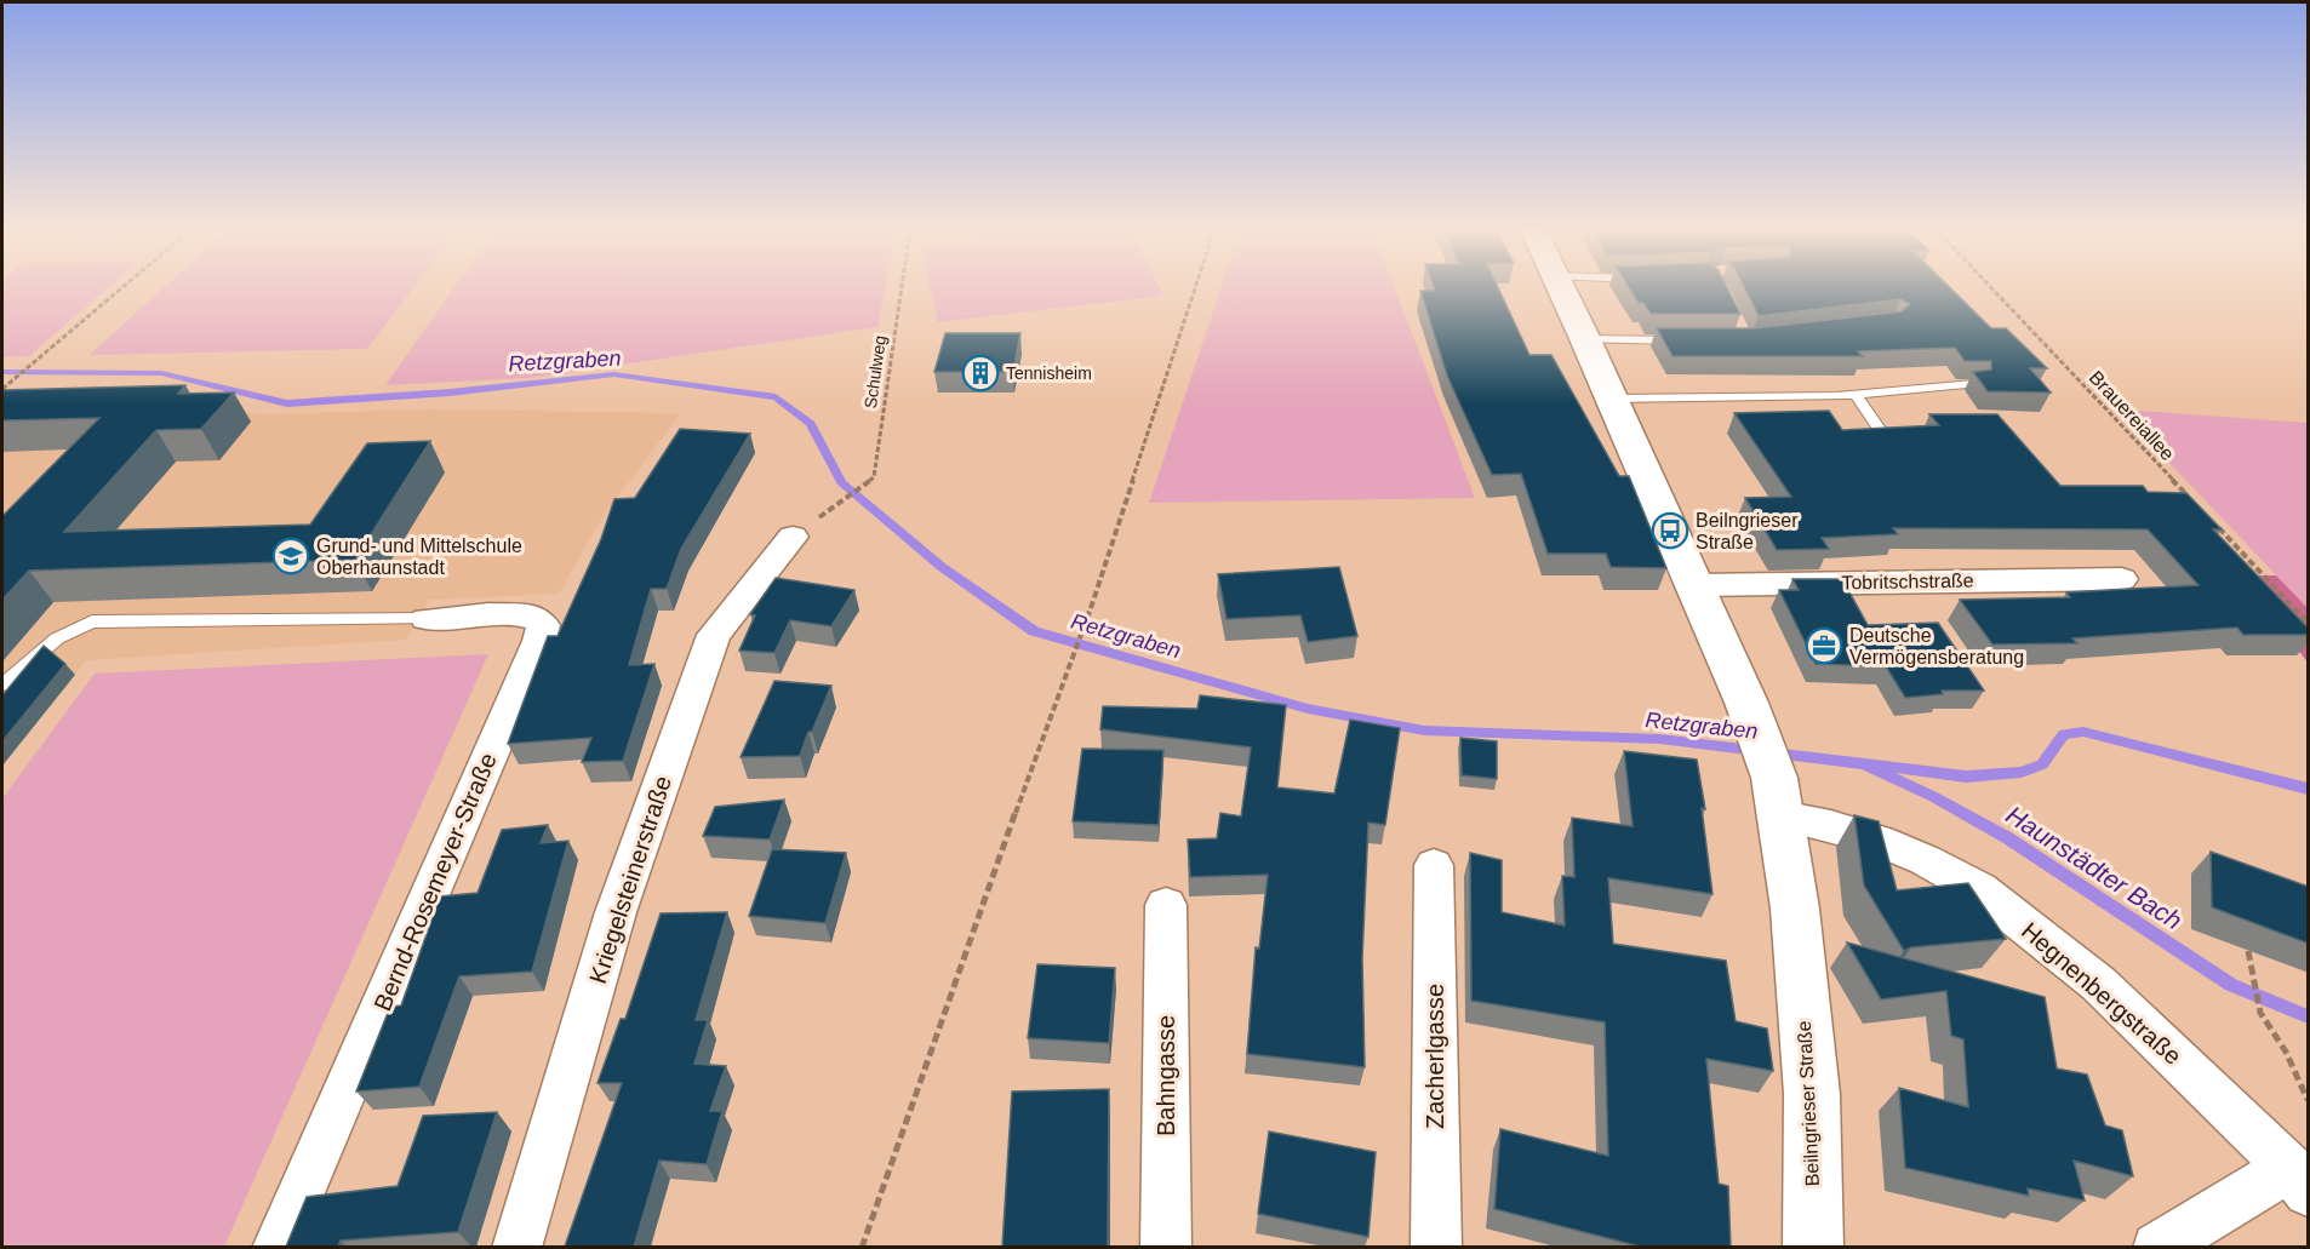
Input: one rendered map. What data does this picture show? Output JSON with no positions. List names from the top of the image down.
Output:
{
  "streets": {
    "main road": ["Beilngrieser Straße"],
    "street": [
      "Tobritschstraße",
      "Kriegelsteinerstraße",
      "Bernd-Rosemeyer-Straße",
      "Hegnenbergstraße",
      "Zacherlgasse",
      "Bahngasse"
    ],
    "path": ["Schulweg", "Brauereiallee"]
  },
  "crossings": [
    ["Tobritschstraße", "Beilngrieser Straße"],
    ["Hegnenbergstraße", "Beilngrieser Straße"]
  ],
  "water": ["Retzgraben", "Haunstädter Bach"],
  "places": {
    "building": ["Tennisheim"],
    "bus stop": ["Beilngrieser Straße"],
    "school or university": ["Grund- und Mittelschule Oberhaunstadt"],
    "office": ["Deutsche Vermögensberatung"]
  }
}
